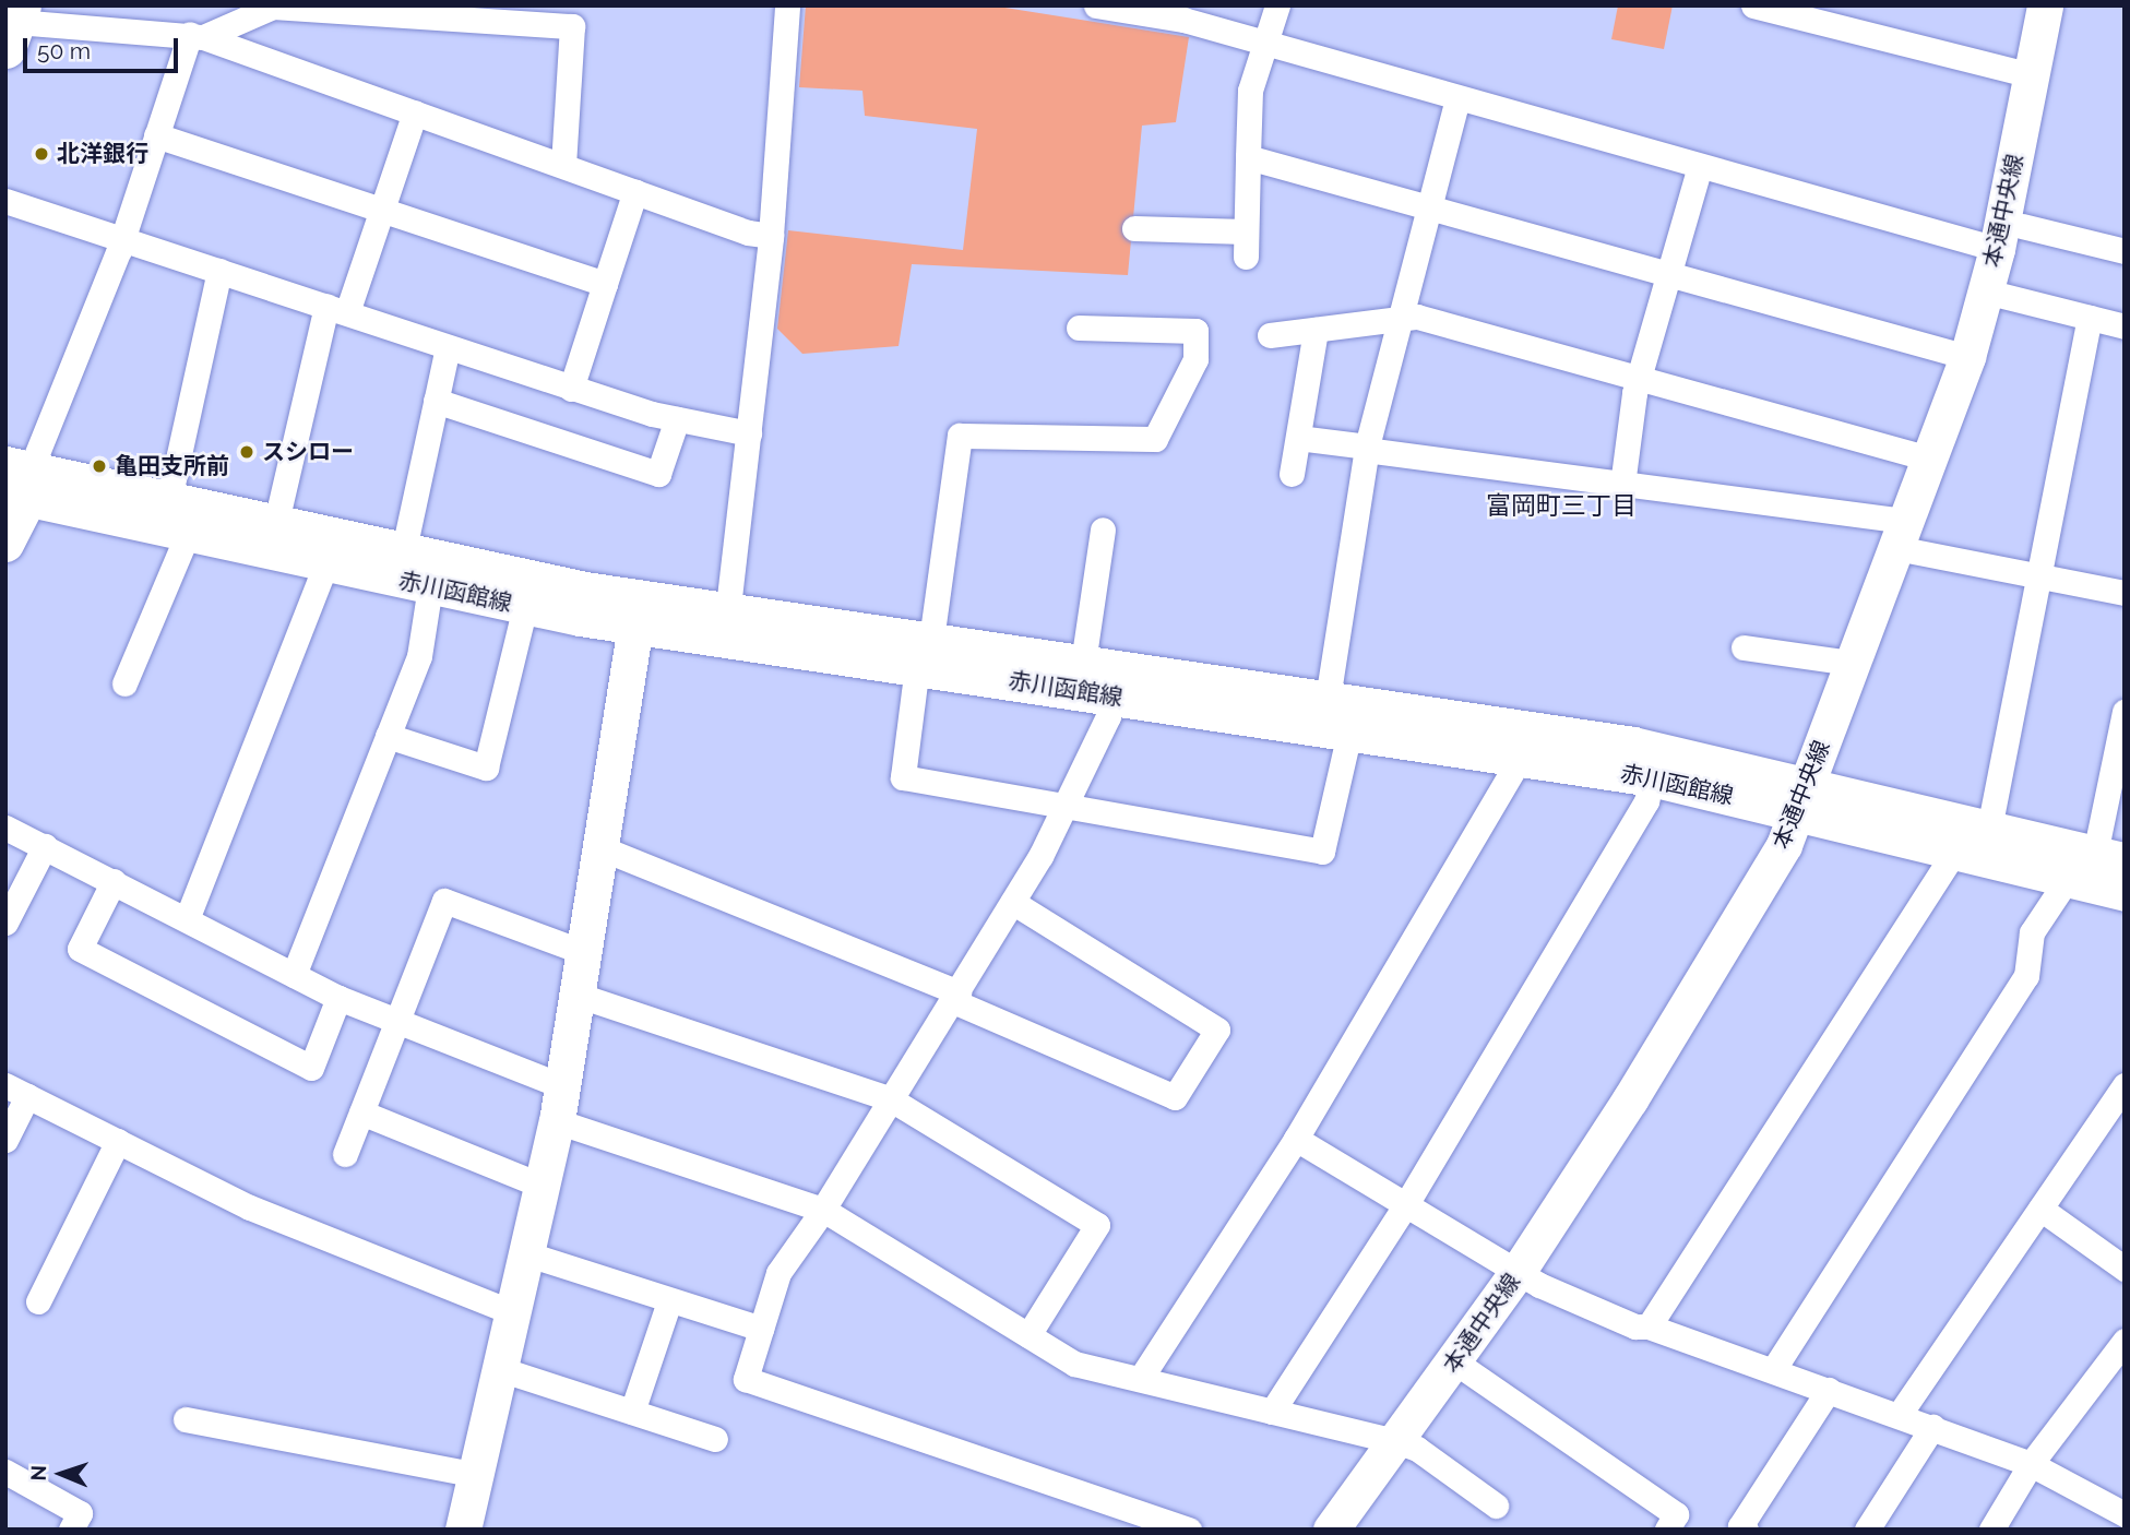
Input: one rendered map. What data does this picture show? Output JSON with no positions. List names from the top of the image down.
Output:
{
  "streets": {
    "main road": ["本通中央線", "赤川函館線"]
  },
  "crossings": [
    ["本通中央線", "赤川函館線"]
  ],
  "districts": ["富岡町三丁目"],
  "places": ["北洋銀行", "スシロー", "亀田支所前"],
  "scale_bar": "50 m",
  "north": "left"
}
